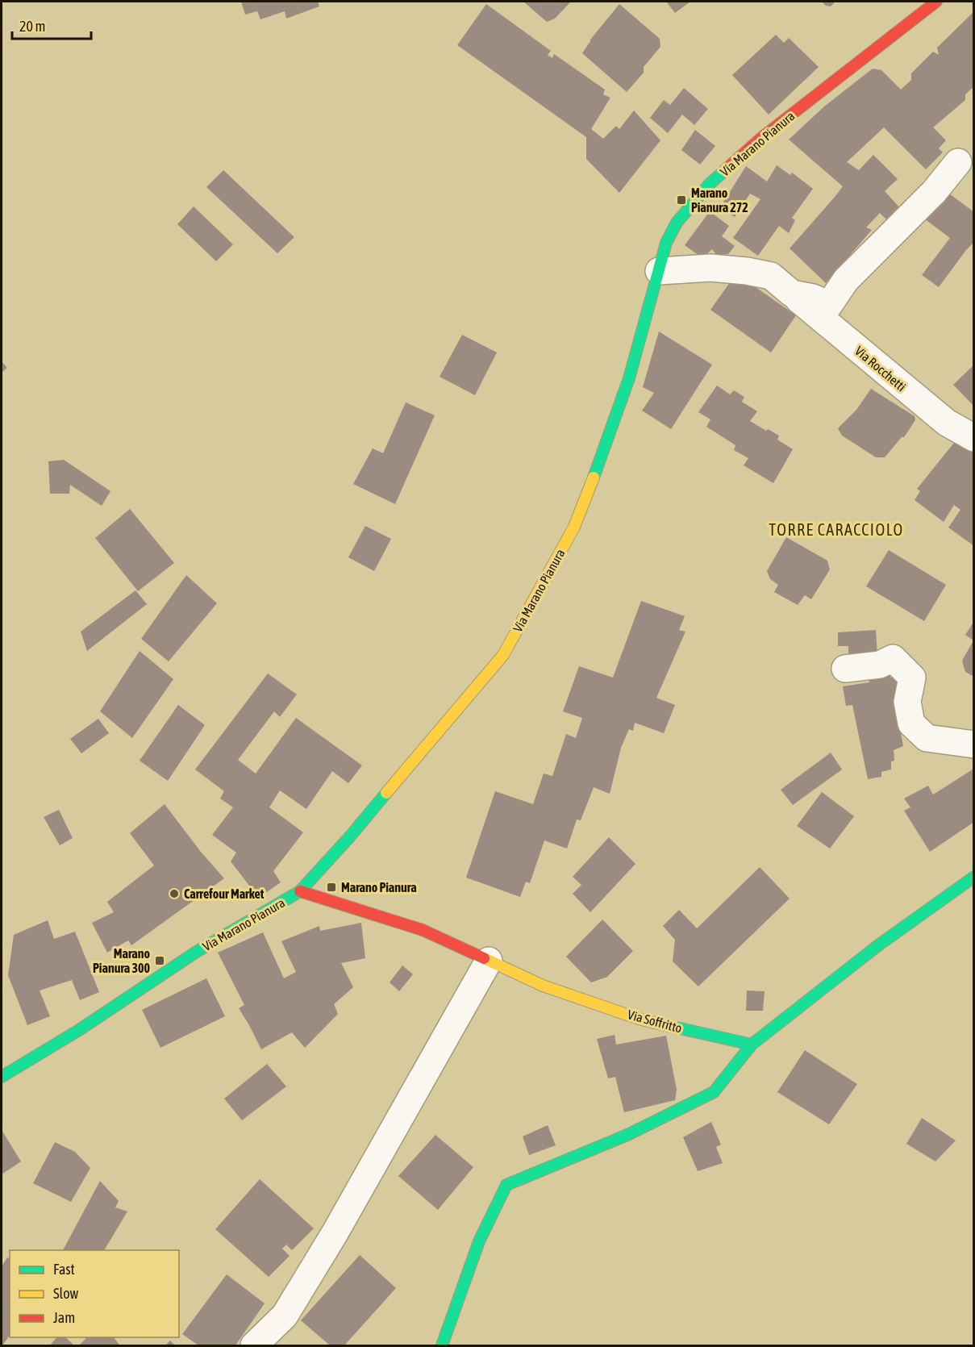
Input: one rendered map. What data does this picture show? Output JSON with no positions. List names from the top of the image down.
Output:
{
  "streets": {
    "street": ["Via Marano Pianura", "Via Rocchetti", "Via Soffritto"]
  },
  "crossings": [
    ["Via Marano Pianura", "Via Rocchetti"],
    ["Via Marano Pianura", "Via Soffritto"]
  ],
  "districts": ["TORRE CARACCIOLO"],
  "places": {
    "transit": ["Marano Pianura 272", "Marano Pianura", "Marano Pianura 300"],
    "other": ["Carrefour Market"]
  },
  "legend": ["Fast", "Slow", "Jam"],
  "scale_bar": "20 m"
}
